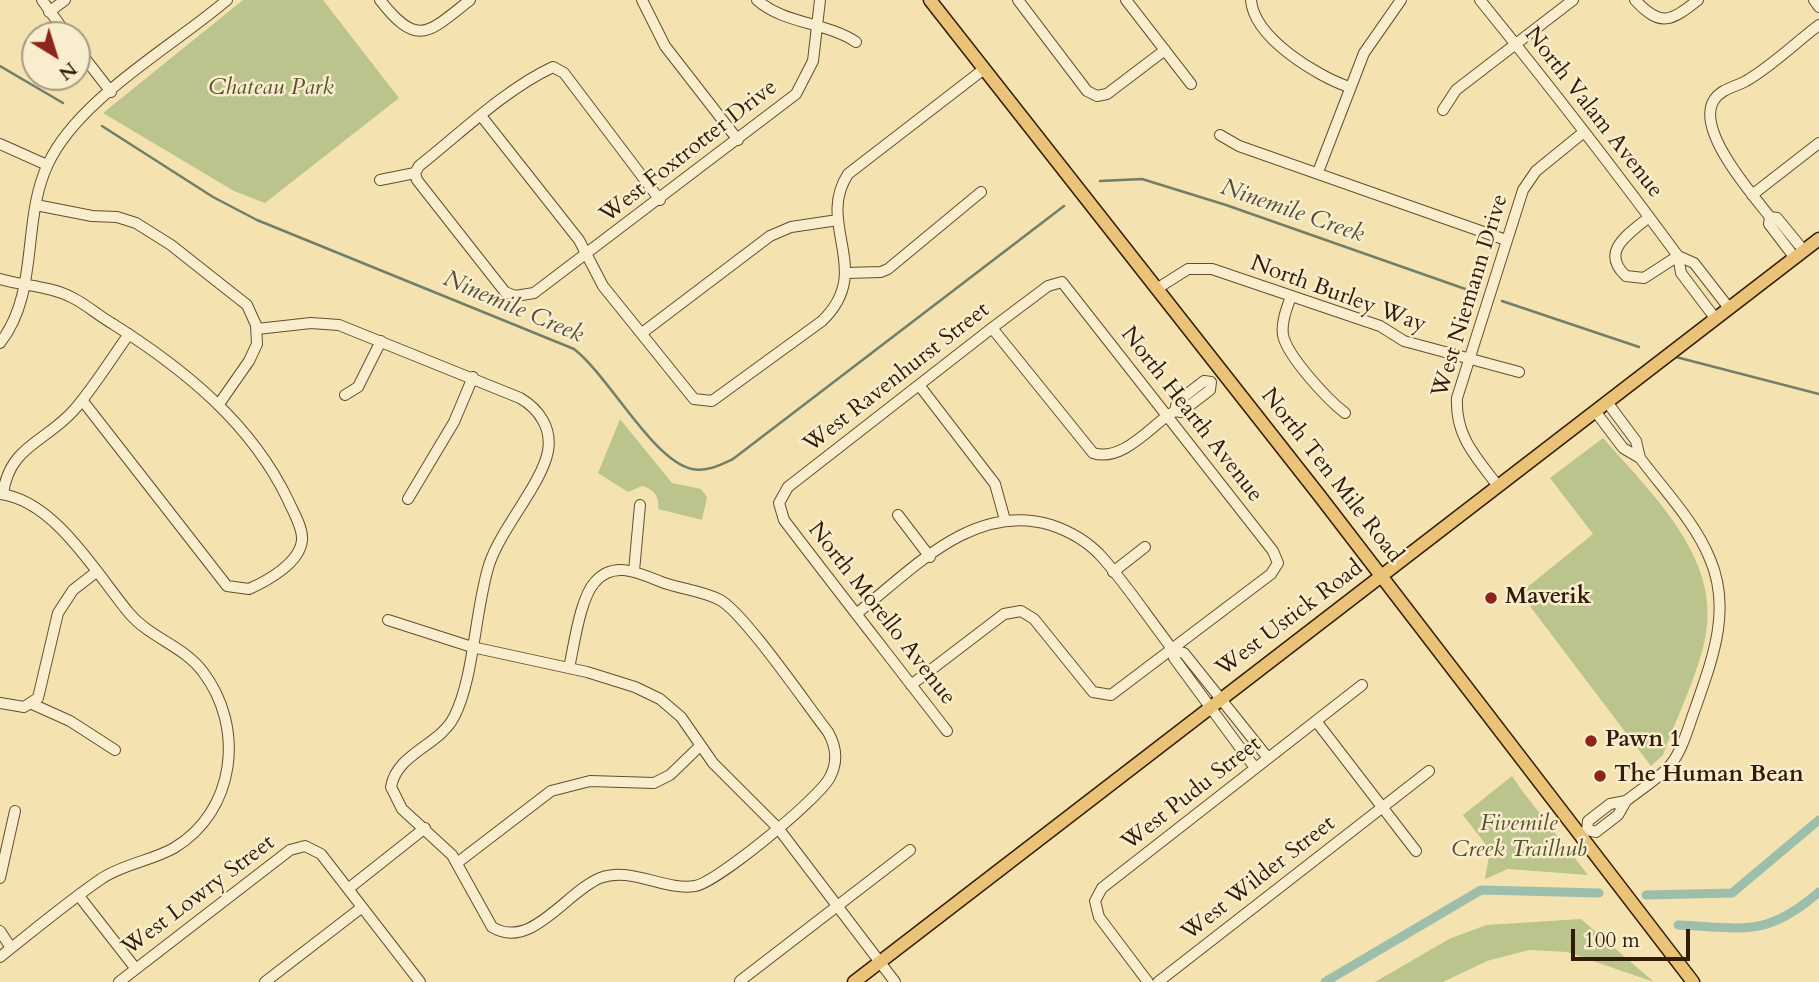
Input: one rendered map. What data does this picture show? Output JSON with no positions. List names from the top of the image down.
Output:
{
  "streets": {
    "main road": ["North Ten Mile Road", "West Ustick Road"],
    "street": [
      "North Valam Avenue",
      "West Foxtrotter Drive",
      "North Burley Way",
      "West Niemann Drive",
      "West Ravenhurst Street",
      "North Hearth Avenue",
      "North Morello Avenue",
      "West Pudu Street",
      "West Wilder Street",
      "West Lowry Street"
    ]
  },
  "crossings": [
    ["North Valam Avenue", "West Niemann Drive"],
    ["North Valam Avenue", "West Ustick Road"],
    ["North Burley Way", "West Niemann Drive"],
    ["North Burley Way", "North Ten Mile Road"],
    ["West Niemann Drive", "West Ustick Road"],
    ["West Ravenhurst Street", "North Hearth Avenue"],
    ["West Ravenhurst Street", "North Morello Avenue"],
    ["North Ten Mile Road", "West Ustick Road"]
  ],
  "water": ["Ninemile Creek"],
  "parks": ["Chateau Park", "Fivemile Creek Trailhub"],
  "places": ["Maverik", "Pawn 1", "The Human Bean"],
  "scale_bar": "100 m",
  "north": "bottom right"
}
